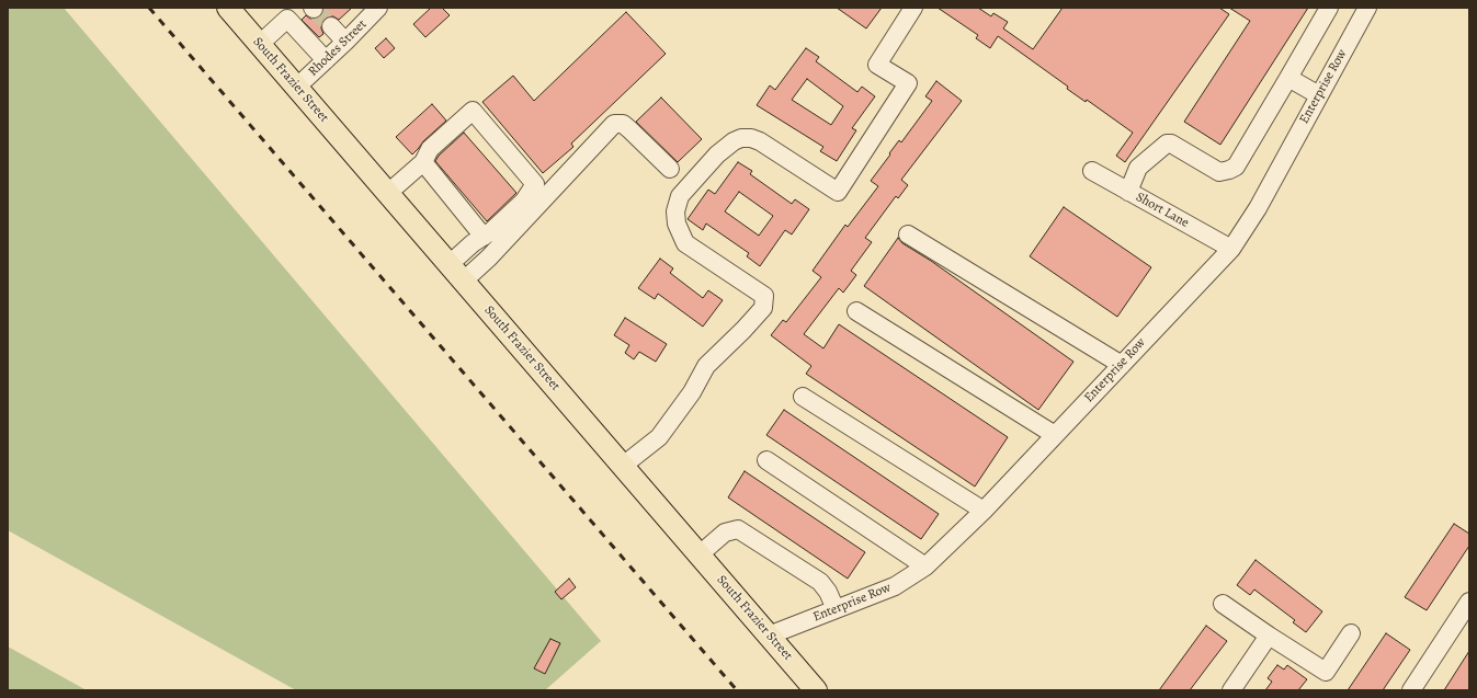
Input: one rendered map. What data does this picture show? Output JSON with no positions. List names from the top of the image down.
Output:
{
  "streets": {
    "main road": ["South Frazier Street"],
    "street": ["Rhodes Street", "Enterprise Row", "Short Lane"]
  },
  "crossings": [
    ["Rhodes Street", "South Frazier Street"],
    ["South Frazier Street", "Enterprise Row"],
    ["Enterprise Row", "Short Lane"]
  ]
}
